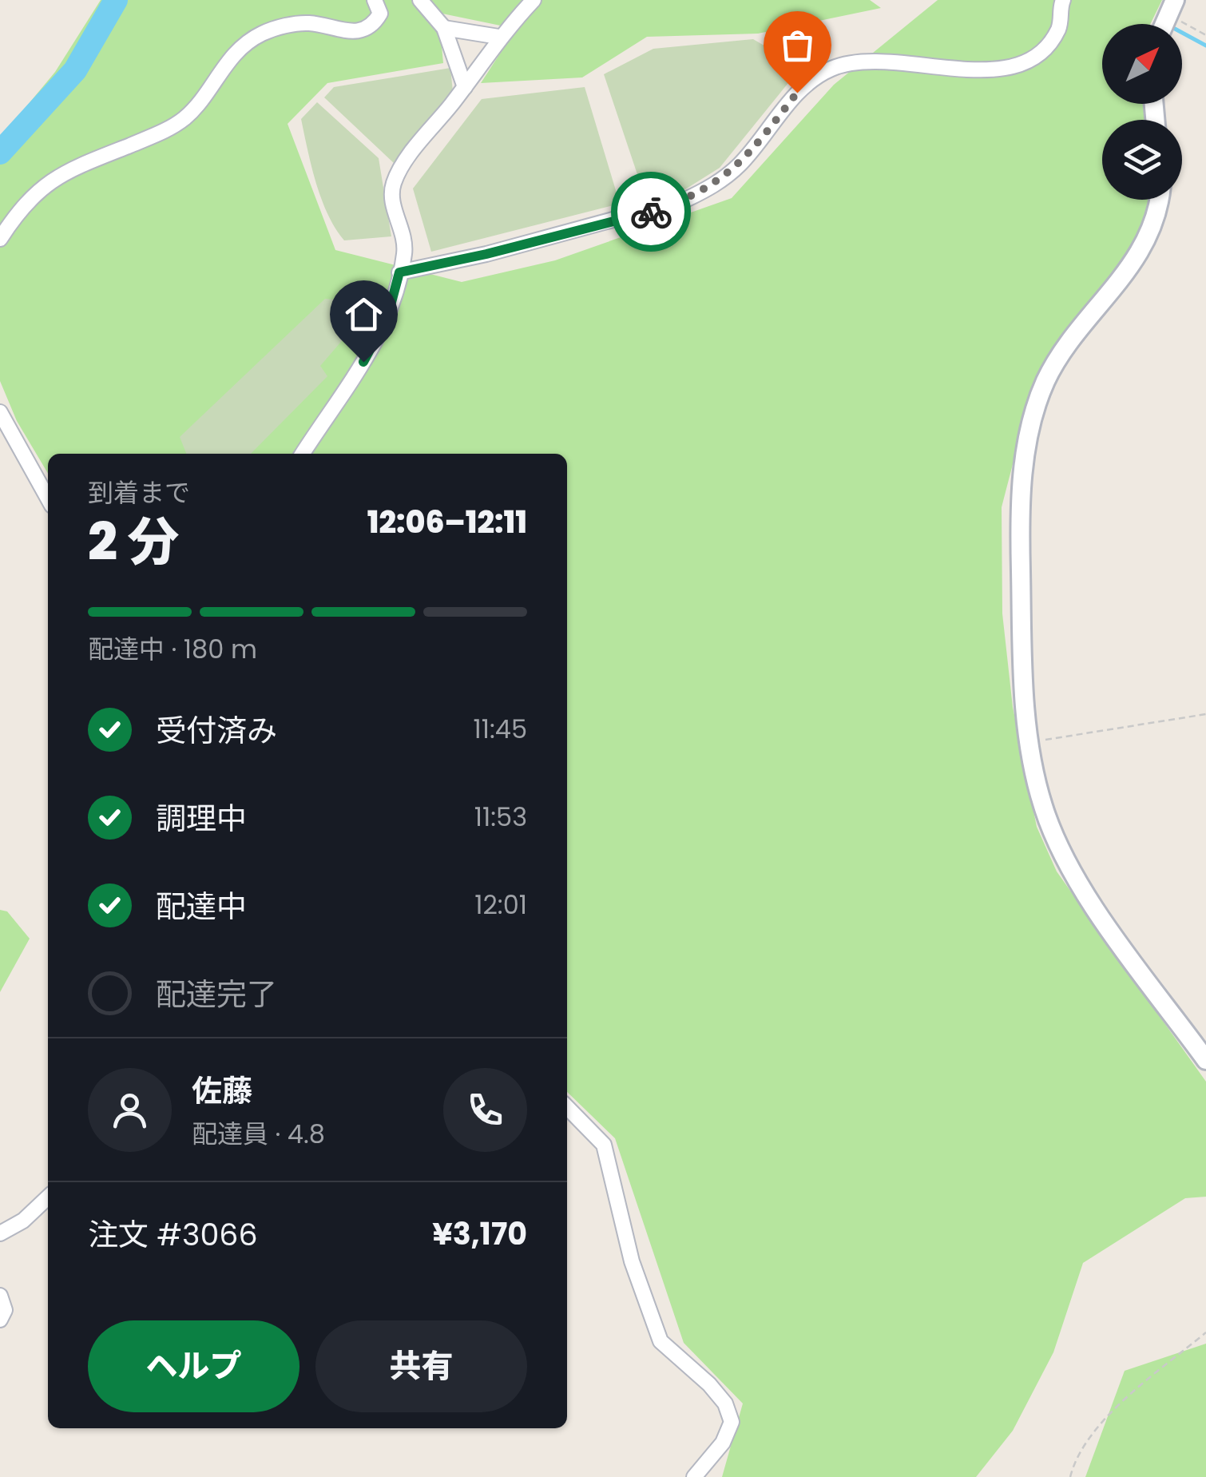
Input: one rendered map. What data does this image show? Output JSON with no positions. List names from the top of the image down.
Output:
{
  "north": "top right",
  "page": {
    "heading": ["2 分", "到着まで", "12:06–12:11"],
    "panel": [
      "佐藤",
      "配達員 · 4.8",
      "注文 #3066",
      "¥3,170"
    ],
    "bar": "配達中 · 180 m",
    "list": [
      ["受付済み", "11:45"],
      ["調理中", "11:53"],
      ["配達中", "12:01"],
      "配達完了"
    ],
    "buttons": ["ヘルプ", "共有"]
  }
}
